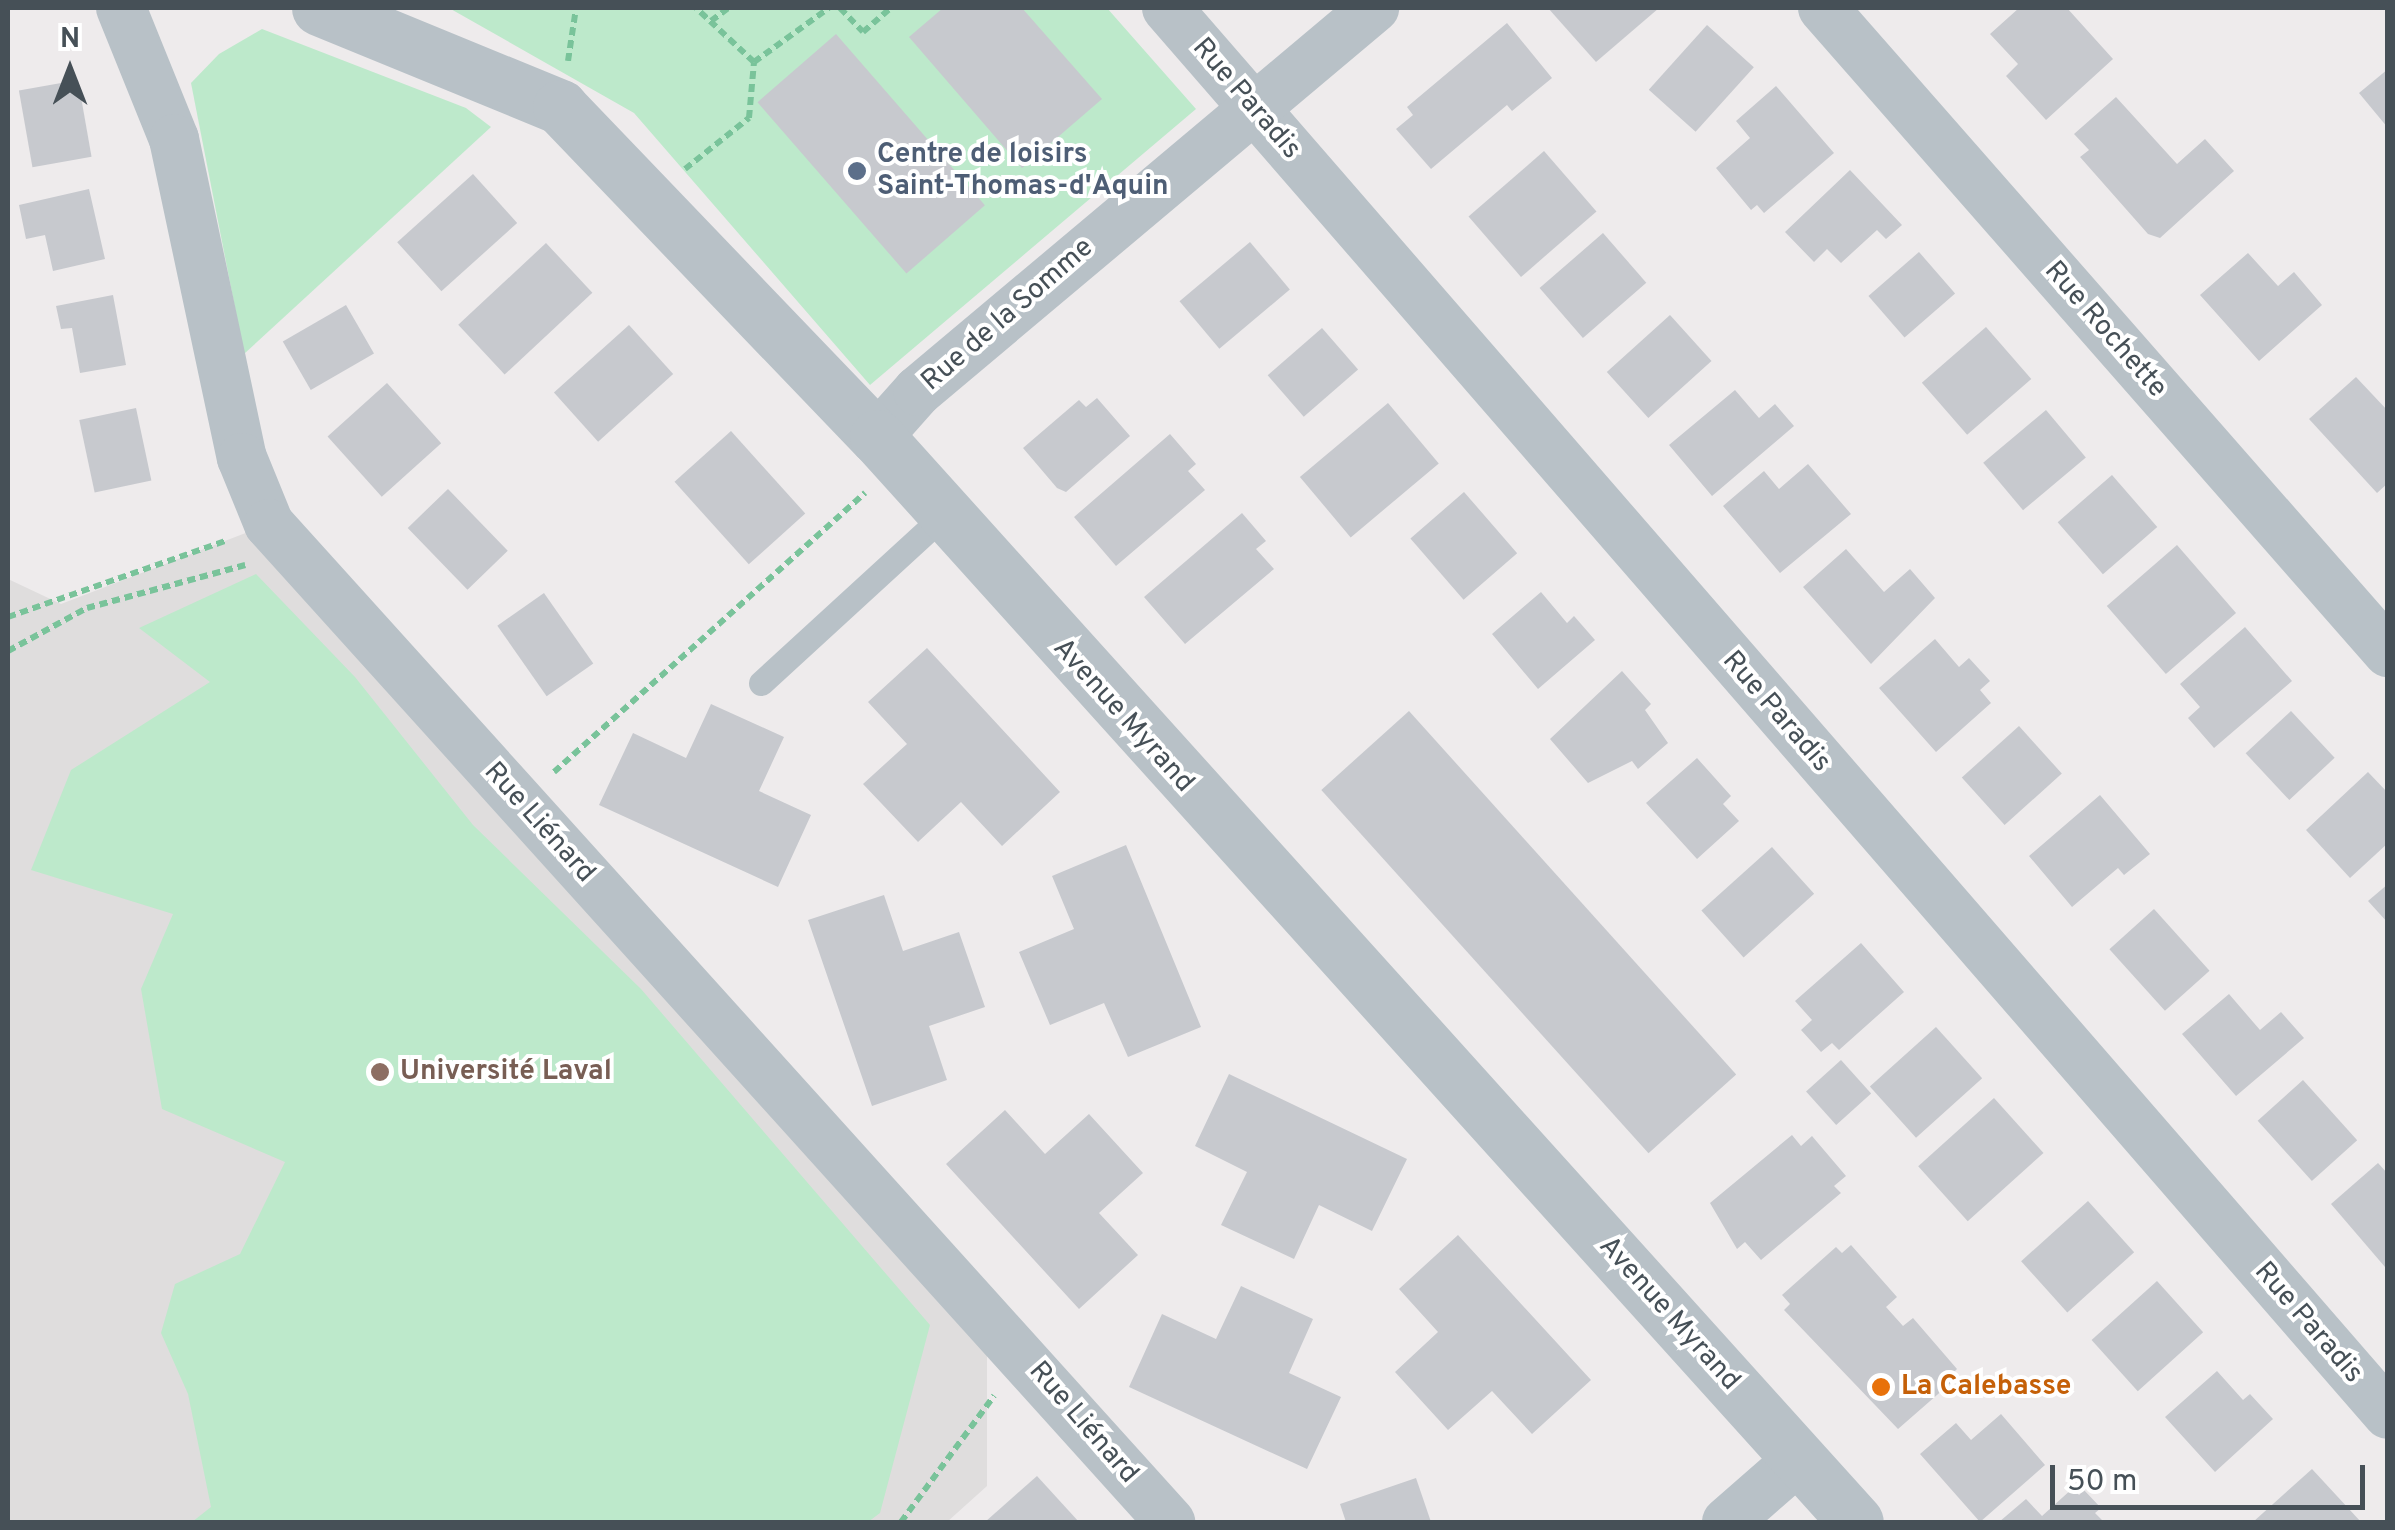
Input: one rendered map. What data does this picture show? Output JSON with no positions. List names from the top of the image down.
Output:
{
  "streets": {
    "street": [
      "Rue Paradis",
      "Rue de la Somme",
      "Rue Rochette",
      "Avenue Myrand",
      "Rue Liénard"
    ]
  },
  "crossings": [
    ["Rue Paradis", "Rue de la Somme"],
    ["Rue de la Somme", "Avenue Myrand"]
  ],
  "places": ["Centre de loisirs Saint-Thomas-d'Aquin", "Université Laval", "La Calebasse"],
  "scale_bar": "50 m",
  "north": "top"
}
